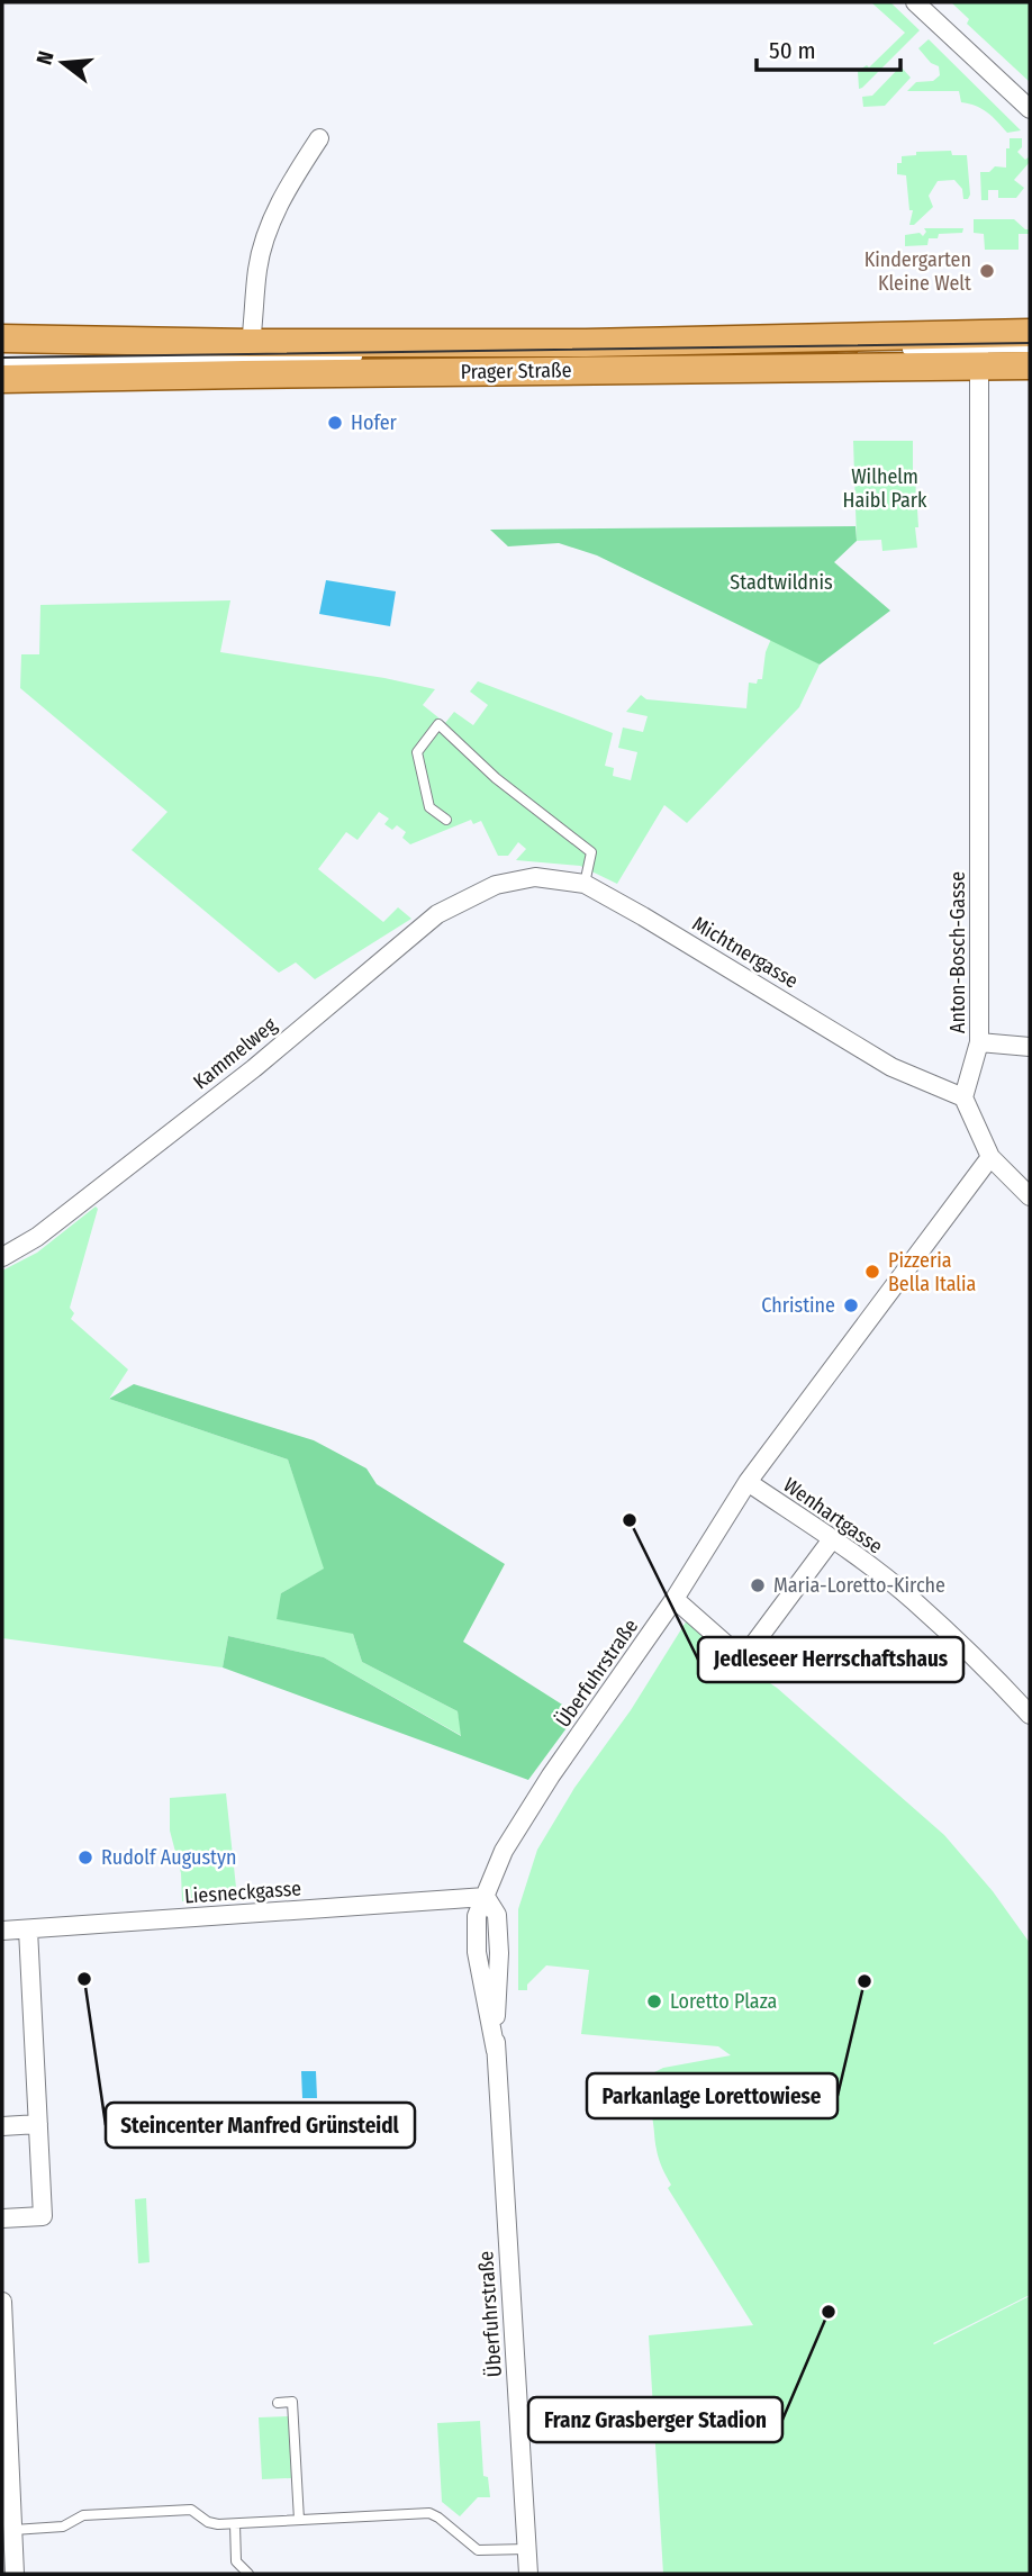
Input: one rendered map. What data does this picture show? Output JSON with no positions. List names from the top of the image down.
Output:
{
  "streets": {
    "main road": ["Prager Straße"],
    "street": [
      "Michtnergasse",
      "Anton-Bosch-Gasse",
      "Kammelweg",
      "Wenhartgasse",
      "Überfuhrstraße",
      "Liesneckgasse"
    ]
  },
  "crossings": [
    ["Prager Straße", "Anton-Bosch-Gasse"],
    ["Michtnergasse", "Anton-Bosch-Gasse"],
    ["Michtnergasse", "Kammelweg"],
    ["Wenhartgasse", "Überfuhrstraße"],
    ["Überfuhrstraße", "Liesneckgasse"]
  ],
  "parks": ["Wilhelm Haibl Park", "Stadtwildnis"],
  "places": [
    "Kindergarten Kleine Welt",
    "Hofer",
    "Pizzeria Bella Italia",
    "Christine",
    "Jedleseer Herrschaftshaus",
    "Maria-Loretto-Kirche",
    "Rudolf Augustyn",
    "Steincenter Manfred Grünsteidl",
    "Parkanlage Lorettowiese",
    "Loretto Plaza",
    "Franz Grasberger Stadion"
  ],
  "scale_bar": "50 m",
  "north": "left"
}
